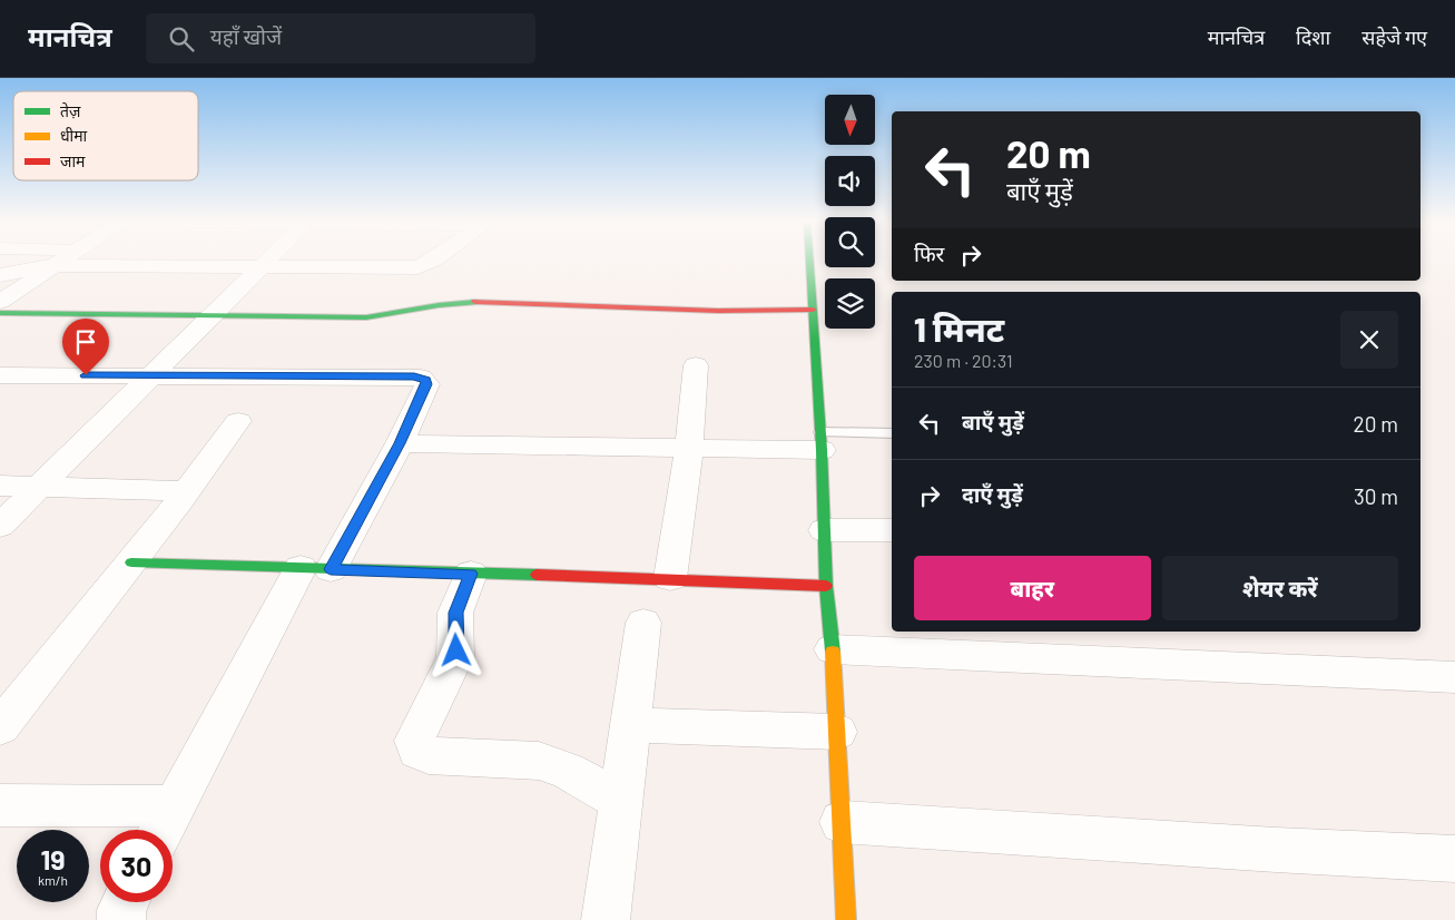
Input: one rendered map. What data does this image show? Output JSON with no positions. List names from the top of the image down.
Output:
{
  "legend": ["तेज़", "धीमा", "जाम"],
  "north": "bottom",
  "page": {
    "header": "मानचित्र",
    "search": "यहाँ खोजें",
    "nav": ["मानचित्र", "दिशा", "सहेजे गए"],
    "turn": ["20 m", "बाएँ मुड़ें"],
    "then": "फिर",
    "heading": ["1 मिनट", "230 m · 20:31"],
    "list": [
      {
        "name": "बाएँ मुड़ें",
        "value": "20 m"
      },
      {
        "name": "दाएँ मुड़ें",
        "value": "30 m"
      }
    ],
    "buttons": ["बाहर", "शेयर करें"],
    "speed": "19 km/h",
    "limit": "30"
  }
}
